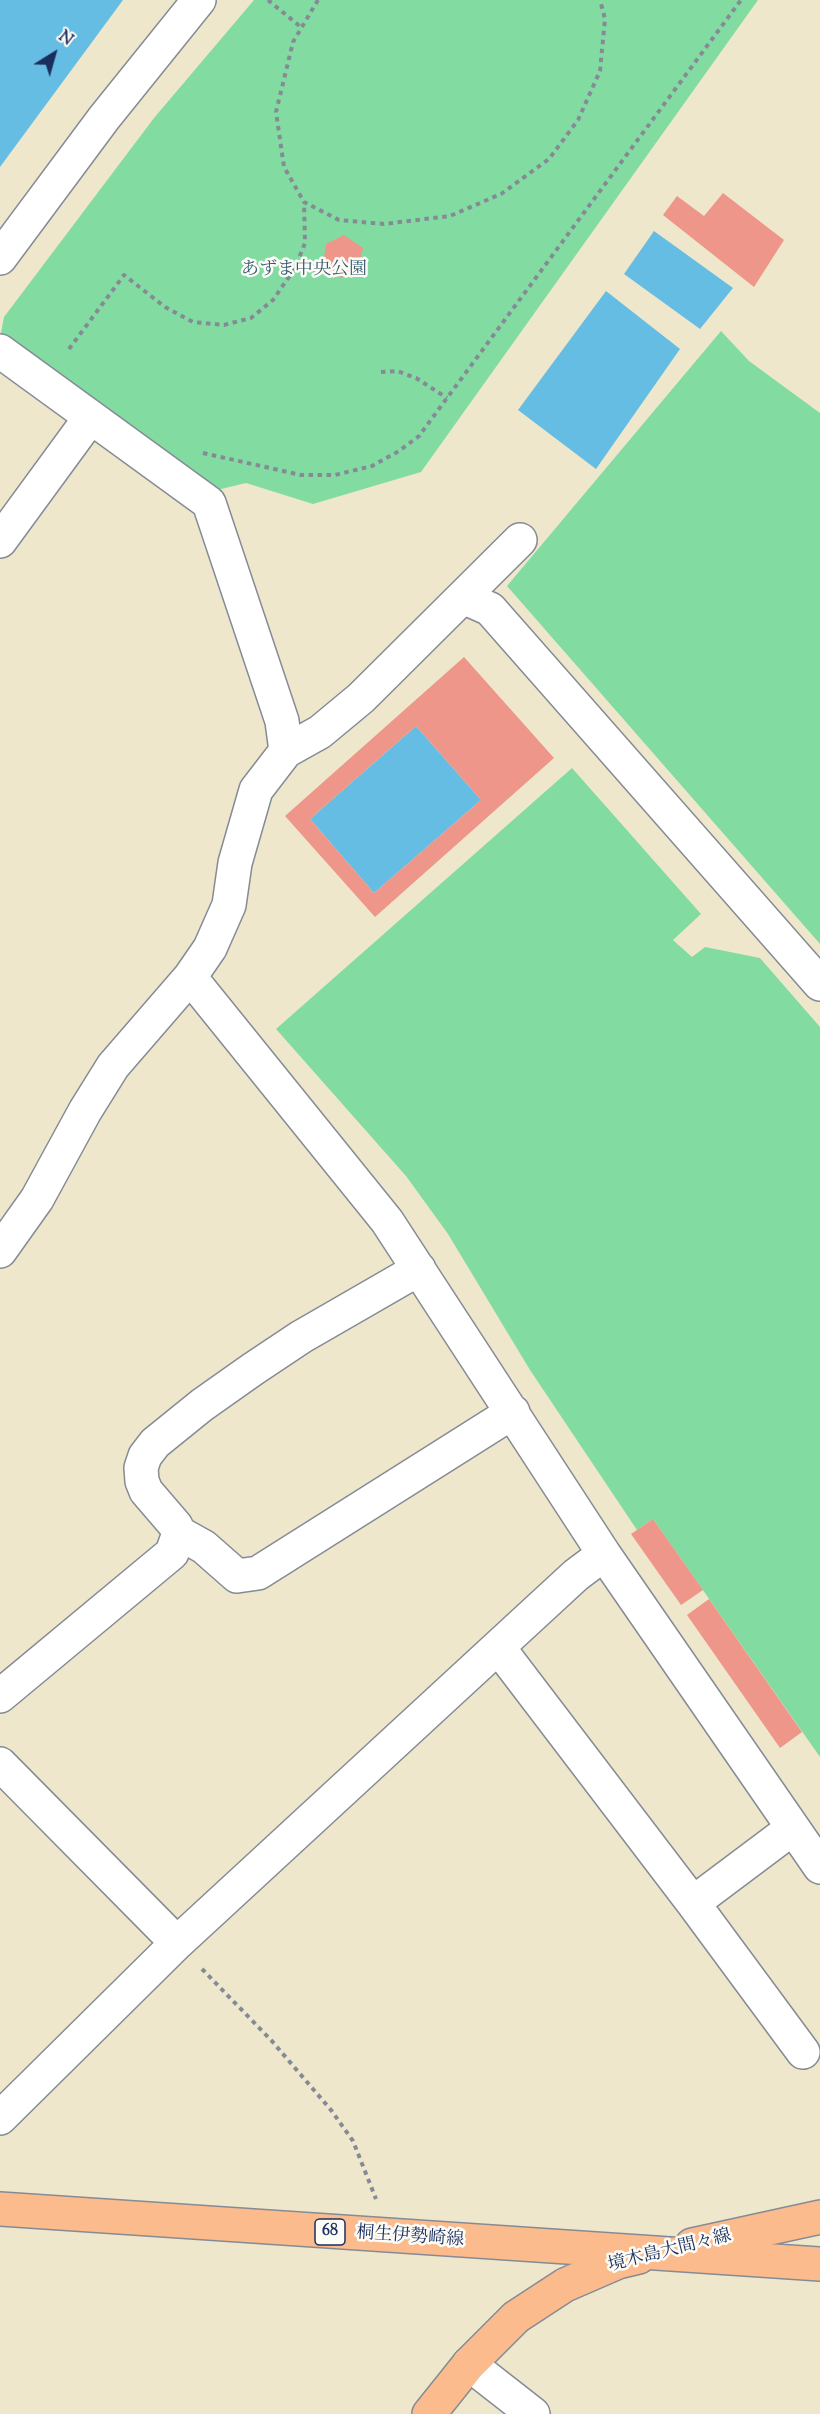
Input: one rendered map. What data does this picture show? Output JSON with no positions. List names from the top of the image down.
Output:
{
  "streets": {
    "main road": ["68", "桐生伊勢崎線", "境木島大間々線"]
  },
  "crossings": [
    ["桐生伊勢崎線", "境木島大間々線"]
  ],
  "parks": ["あずま中央公園"],
  "north": "top right"
}
